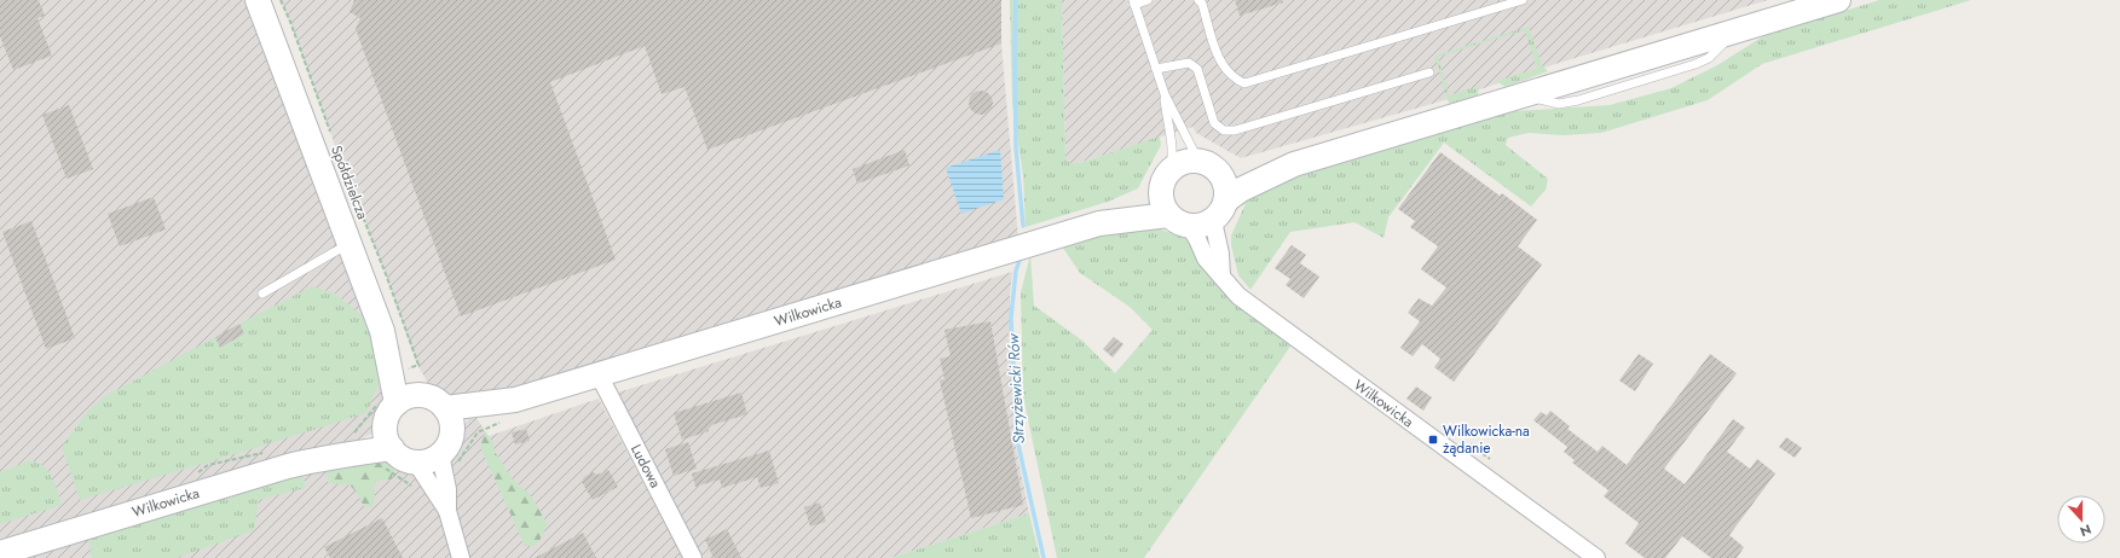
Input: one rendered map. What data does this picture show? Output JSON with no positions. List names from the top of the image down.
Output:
{
  "streets": {
    "main road": ["Spółdzielcza", "Wilkowicka"],
    "street": ["Ludowa"]
  },
  "crossings": [
    ["Spółdzielcza", "Wilkowicka"],
    ["Wilkowicka", "Ludowa"]
  ],
  "water": ["Strzyżewicki Rów"],
  "places": {
    "transit": ["Wilkowicka-na żądanie"]
  },
  "north": "bottom"
}
